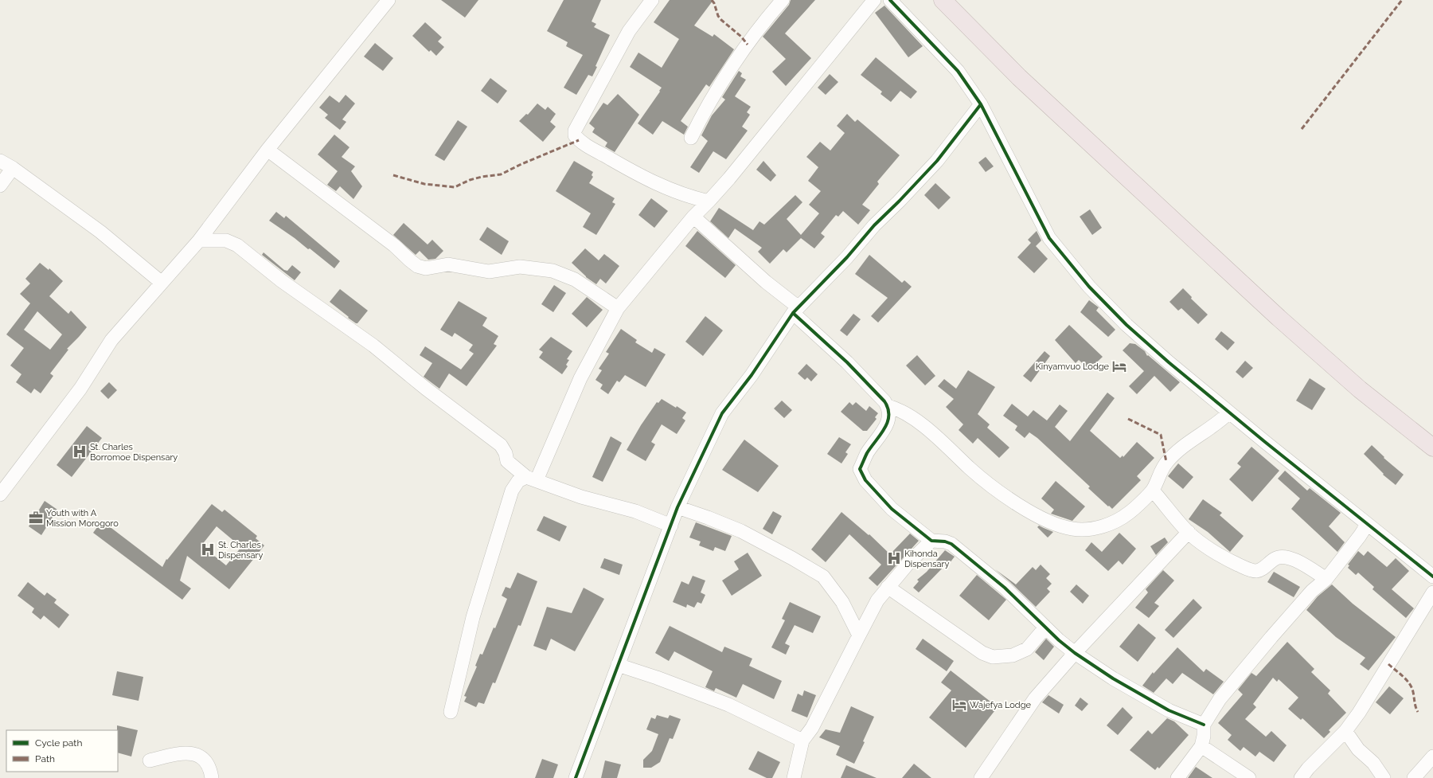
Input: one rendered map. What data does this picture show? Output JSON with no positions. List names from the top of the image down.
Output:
{
  "places": {
    "hotel": ["Kinyamvuo Lodge", "Wajefya Lodge"],
    "hospital": ["St. Charles Borromoe Dispensary", "St. Charles Dispensary", "Kihonda Dispensary"],
    "office": ["Youth with A Mission Morogoro"]
  },
  "legend": ["Cycle path", "Path"]
}
